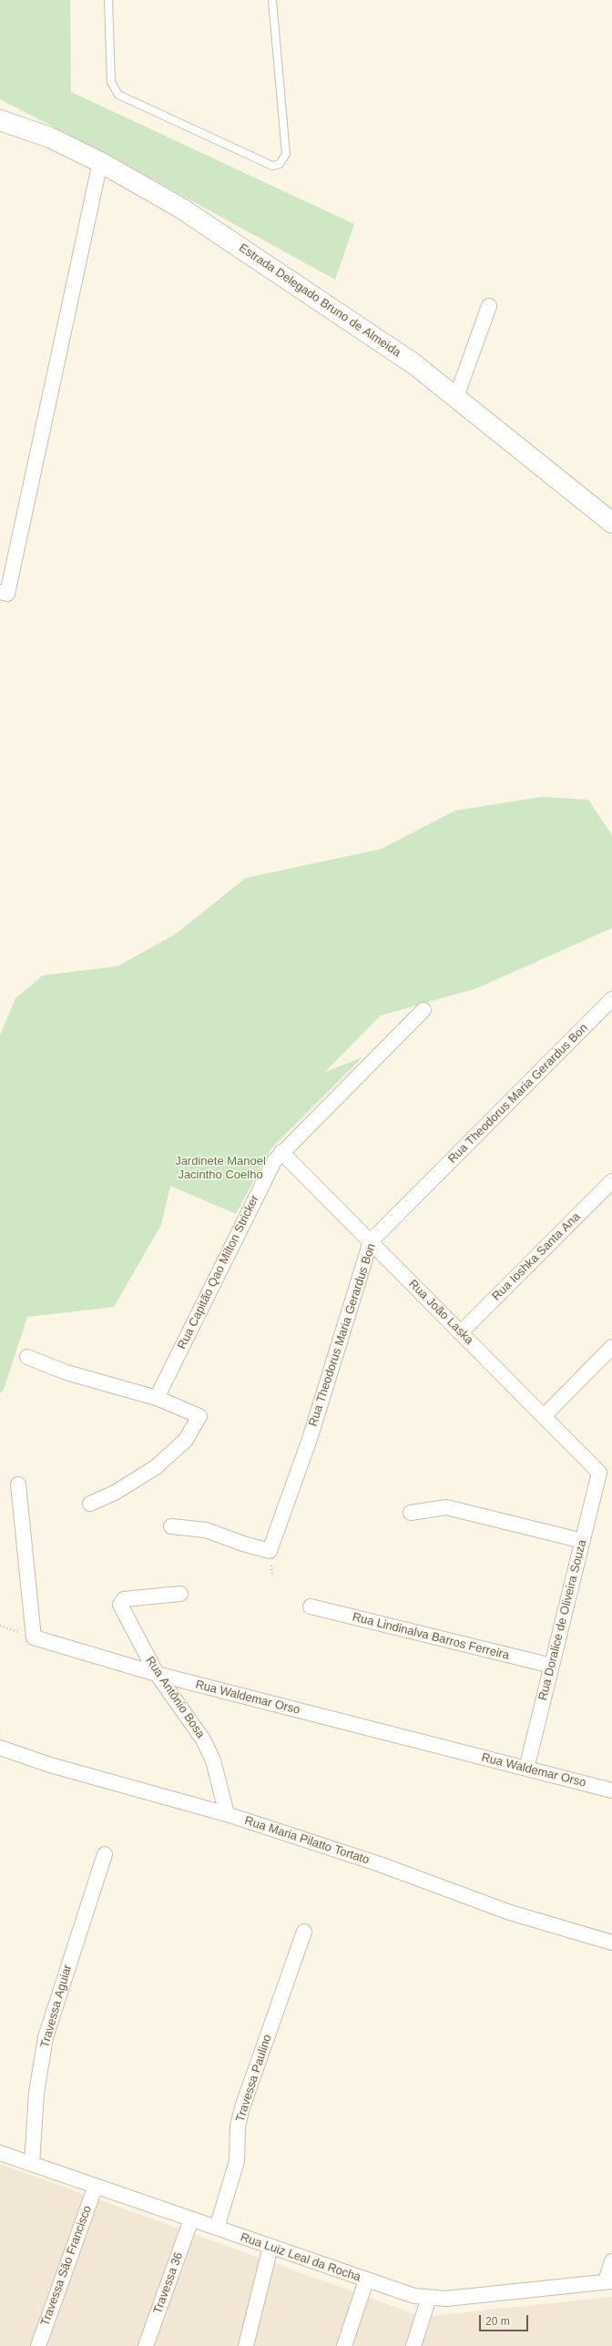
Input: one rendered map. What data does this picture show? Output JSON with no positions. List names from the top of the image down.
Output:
{
  "streets": {
    "main road": ["Estrada Delegado Bruno de Almeida"],
    "street": [
      "Rua Theodorus Maria Gerardus Bon",
      "Rua Ioshka Santa Ana",
      "Rua Capitão Qao Milton Stricker",
      "Rua João Laska",
      "Rua Doralice de Oliveira Souza",
      "Rua Lindinalva Barros Ferreira",
      "Rua Antônio Bosa",
      "Rua Waldemar Orso",
      "Rua Maria Pilatto Tortato",
      "Travessa Aguiar",
      "Travessa Paulino",
      "Rua Luiz Leal da Rocha",
      "Travessa São Francisco",
      "Travessa 36"
    ]
  },
  "crossings": [
    ["Rua Theodorus Maria Gerardus Bon", "Rua João Laska"],
    ["Rua Ioshka Santa Ana", "Rua João Laska"],
    ["Rua Capitão Qao Milton Stricker", "Rua João Laska"],
    ["Rua João Laska", "Rua Doralice de Oliveira Souza"],
    ["Rua Doralice de Oliveira Souza", "Rua Lindinalva Barros Ferreira"],
    ["Rua Doralice de Oliveira Souza", "Rua Waldemar Orso"],
    ["Rua Antônio Bosa", "Rua Waldemar Orso"],
    ["Rua Antônio Bosa", "Rua Maria Pilatto Tortato"],
    ["Travessa Aguiar", "Rua Luiz Leal da Rocha"],
    ["Travessa Paulino", "Rua Luiz Leal da Rocha"],
    ["Rua Luiz Leal da Rocha", "Travessa São Francisco"],
    ["Rua Luiz Leal da Rocha", "Travessa 36"]
  ],
  "parks": ["Jardinete Manoel Jacintho Coelho"],
  "scale_bar": "20 m"
}
